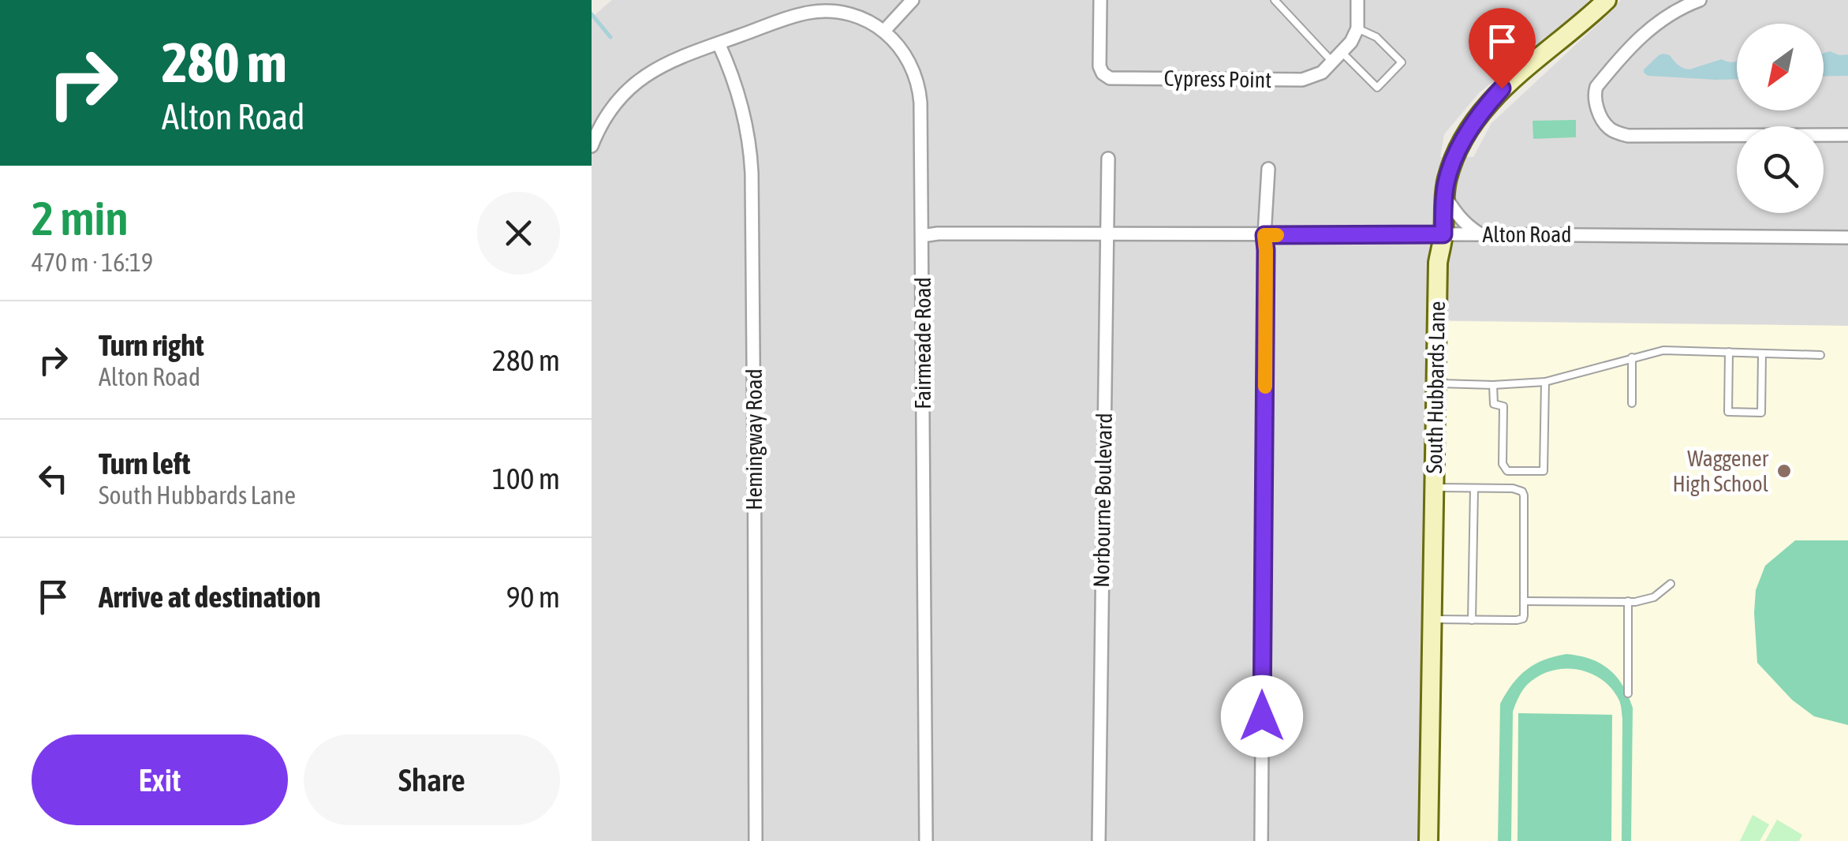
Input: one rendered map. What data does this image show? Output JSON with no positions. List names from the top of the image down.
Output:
{
  "streets": {
    "street": [
      "Cypress Point",
      "Alton Road",
      "Fairmeade Road",
      "South Hubbards Lane",
      "Hemingway Road",
      "Norbourne Boulevard"
    ]
  },
  "crossings": [
    ["Alton Road", "Fairmeade Road"],
    ["Alton Road", "South Hubbards Lane"],
    ["Alton Road", "Norbourne Boulevard"],
    ["Fairmeade Road", "Hemingway Road"]
  ],
  "places": ["Waggener High School"],
  "north": "bottom left",
  "page": {
    "turn": ["280 m", "Alton Road"],
    "heading": ["2 min", "470 m · 16:19"],
    "list": [
      {
        "name": "Turn right",
        "note": "Alton Road",
        "value": "280 m"
      },
      {
        "name": "Turn left",
        "note": "South Hubbards Lane",
        "value": "100 m"
      },
      {
        "name": "Arrive at destination",
        "value": "90 m"
      }
    ],
    "buttons": ["Exit", "Share"]
  }
}
